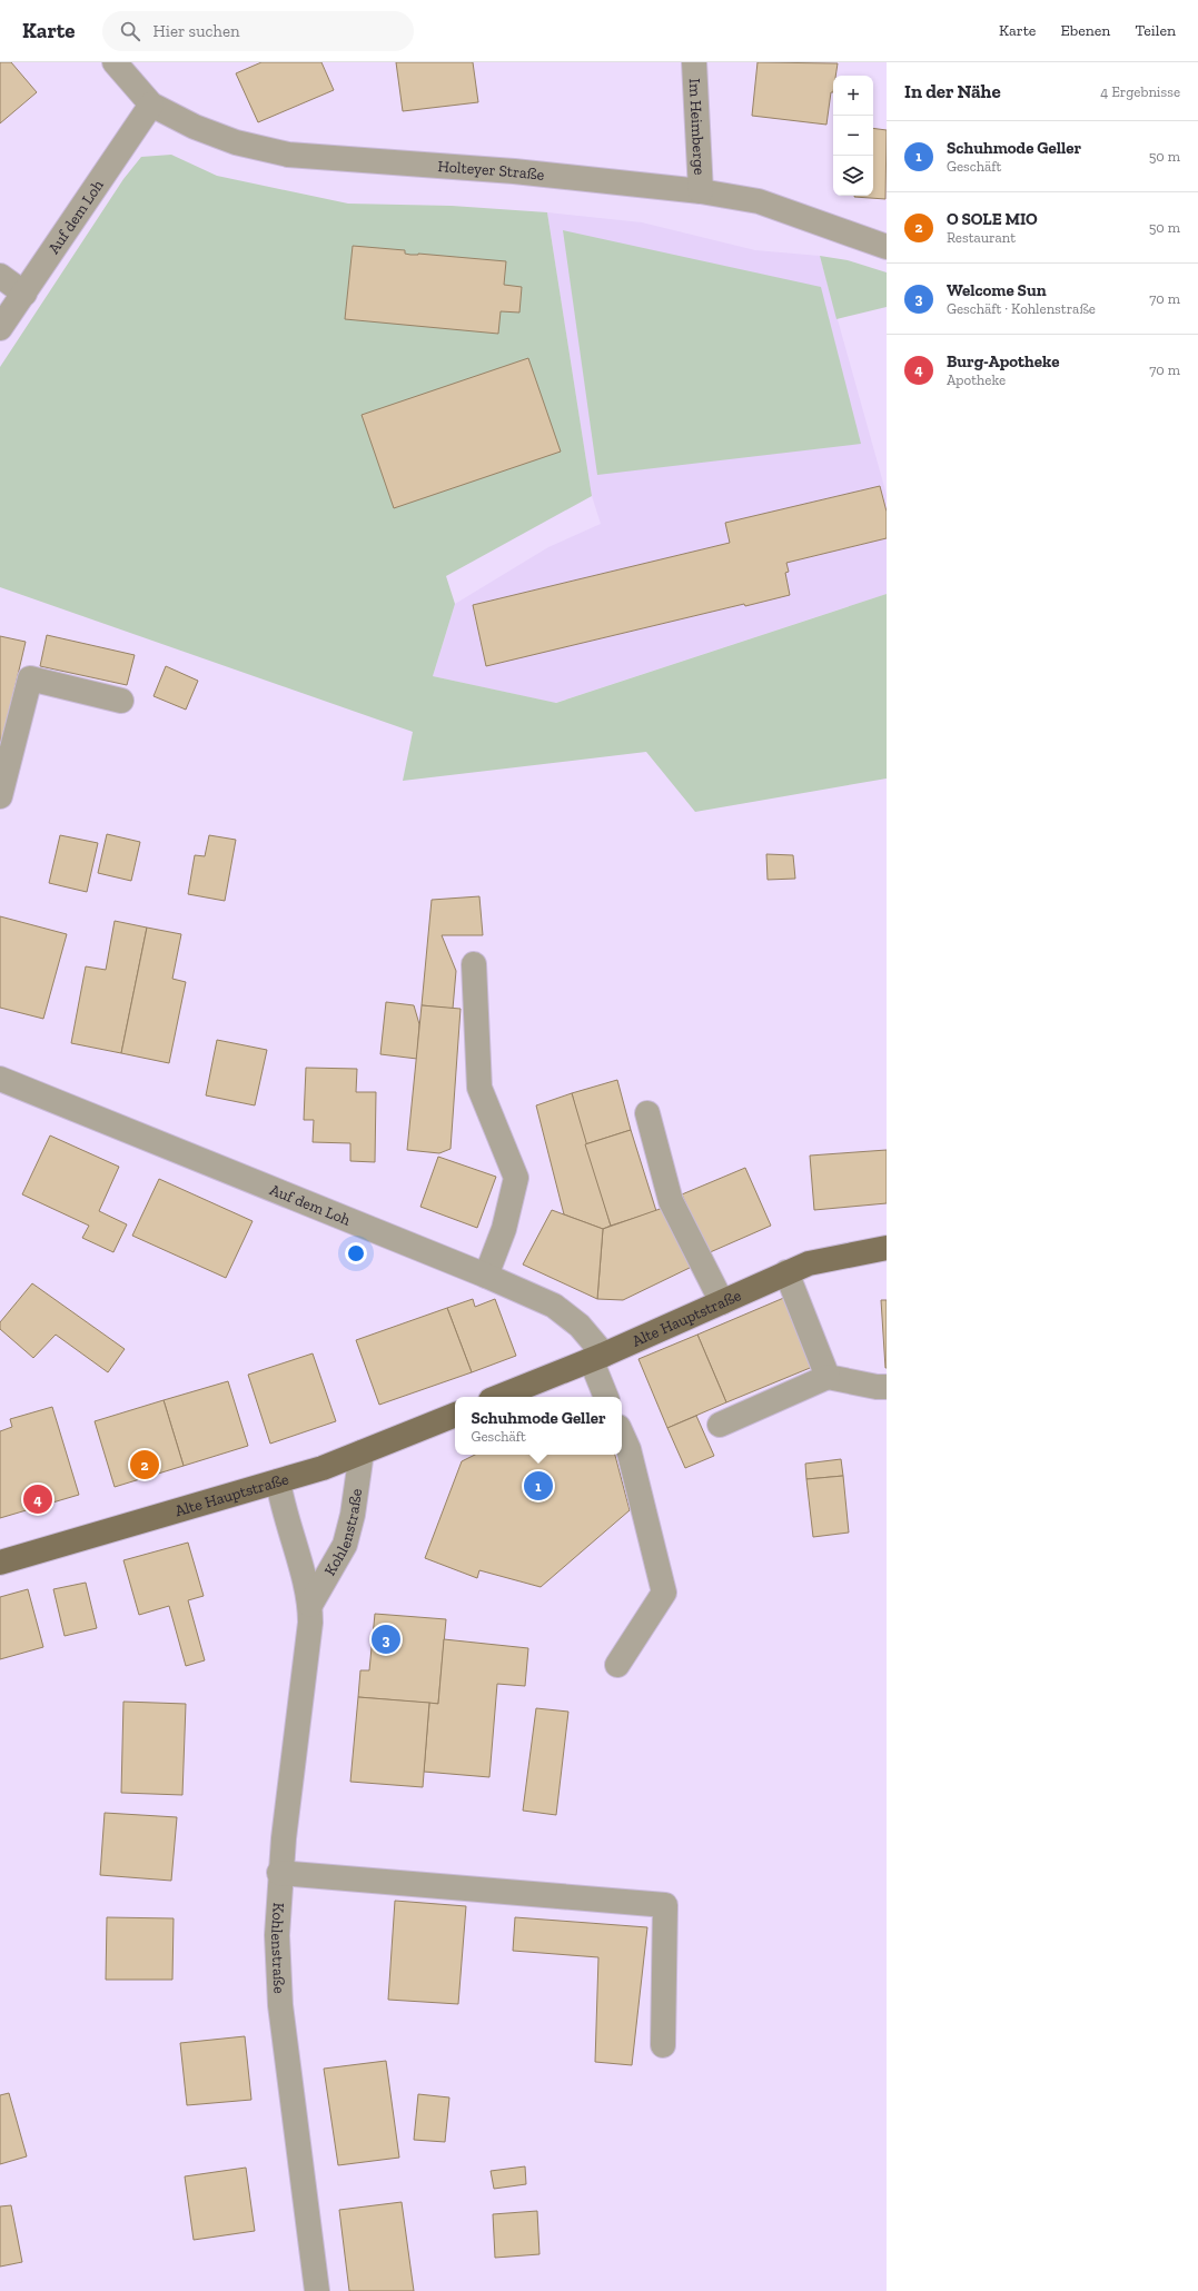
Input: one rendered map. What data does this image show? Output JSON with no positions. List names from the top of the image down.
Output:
{
  "streets": {
    "main road": ["Alte Hauptstraße"],
    "street": [
      "Im Heimberge",
      "Holteyer Straße",
      "Auf dem Loh",
      "Kohlenstraße"
    ]
  },
  "crossings": [
    ["Im Heimberge", "Holteyer Straße"],
    ["Holteyer Straße", "Auf dem Loh"],
    ["Auf dem Loh", "Alte Hauptstraße"],
    ["Alte Hauptstraße", "Kohlenstraße"]
  ],
  "page": {
    "header": "Karte",
    "search": "Hier suchen",
    "nav": ["Karte", "Ebenen", "Teilen"],
    "heading": ["In der Nähe", "4 Ergebnisse"],
    "map_buttons": ["+", "−"],
    "list": [
      {
        "mark": "1",
        "name": "Schuhmode Geller",
        "note": "Geschäft",
        "value": "50 m"
      },
      {
        "mark": "2",
        "name": "O SOLE MIO",
        "note": "Restaurant",
        "value": "50 m"
      },
      {
        "mark": "3",
        "name": "Welcome Sun",
        "note": "Geschäft · Kohlenstraße",
        "value": "70 m"
      },
      {
        "mark": "4",
        "name": "Burg-Apotheke",
        "note": "Apotheke",
        "value": "70 m"
      }
    ],
    "popup": ["Schuhmode Geller", "Geschäft"],
    "pins": [
      "2",
      "1",
      "4",
      "3"
    ]
  }
}
